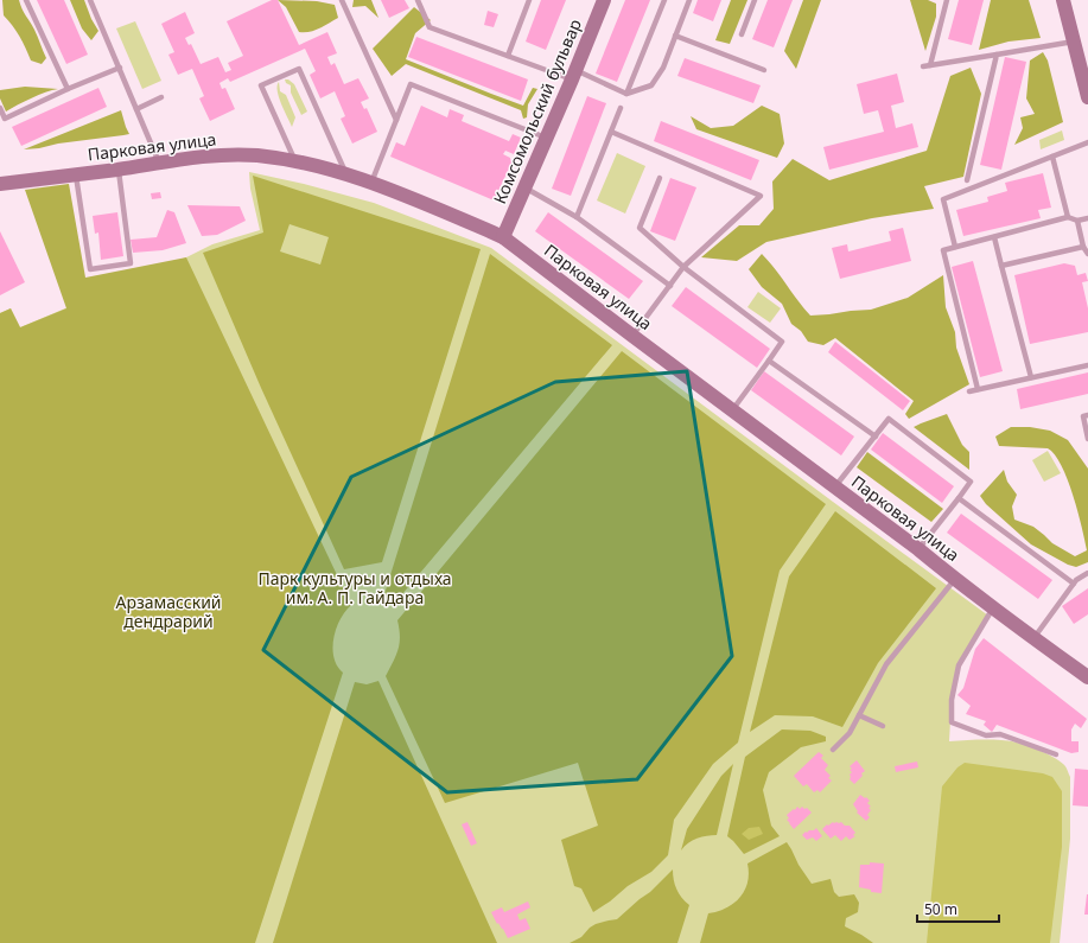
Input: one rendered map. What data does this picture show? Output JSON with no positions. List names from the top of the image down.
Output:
{
  "streets": {
    "street": ["Комсомольский бульвар", "Парковая улица"]
  },
  "crossings": [
    ["Комсомольский бульвар", "Парковая улица"]
  ],
  "parks": ["Парк культуры и отдыха им. А. П. Гайдара", "Арзамасский дендрарий"],
  "scale_bar": "50 m"
}
